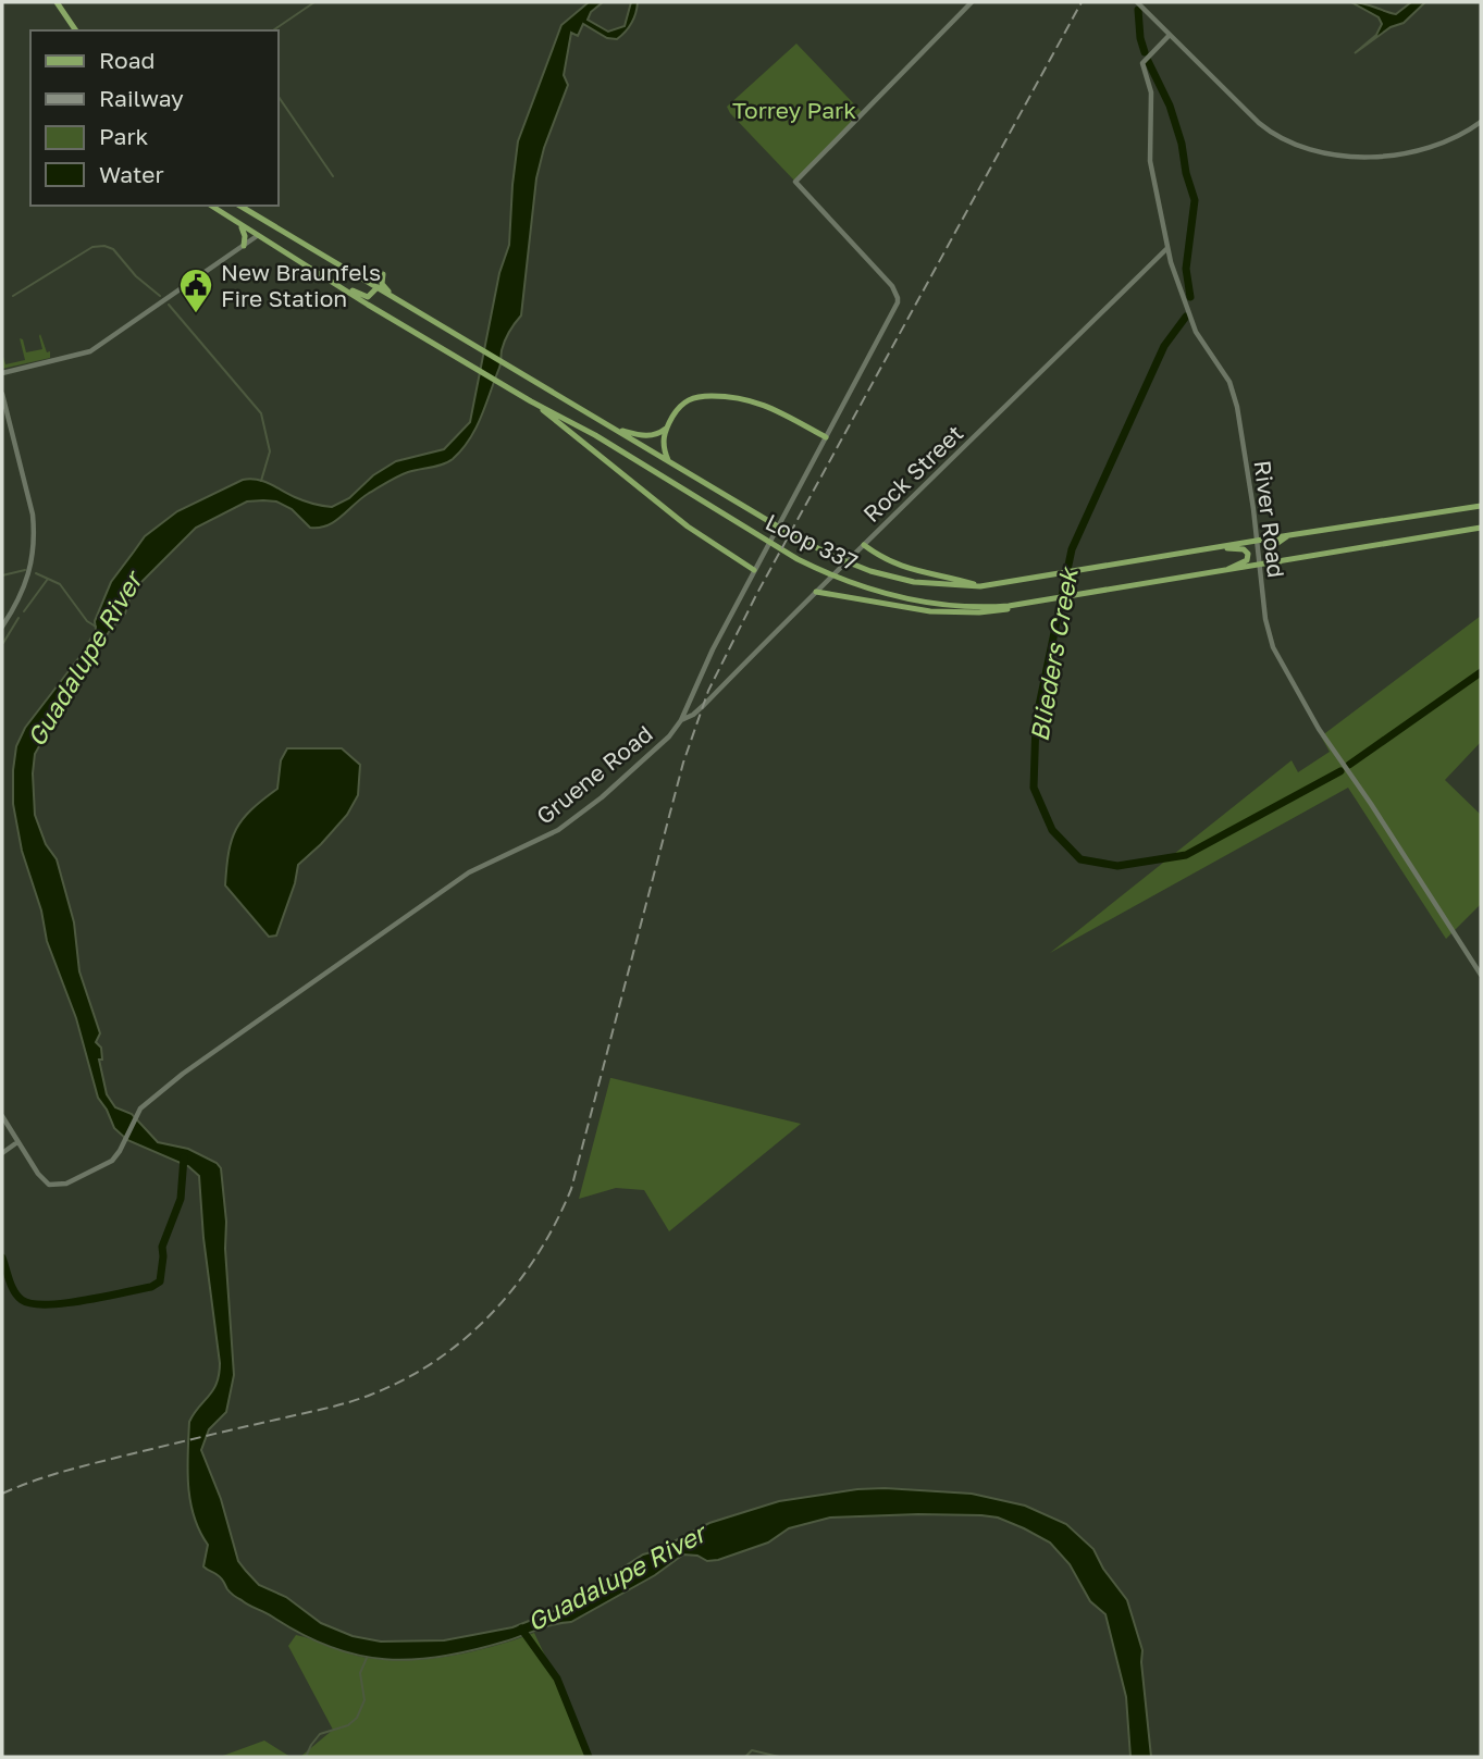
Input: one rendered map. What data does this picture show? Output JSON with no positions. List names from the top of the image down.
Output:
{
  "streets": {
    "main road": ["Loop 337"],
    "street": ["Rock Street", "River Road", "Gruene Road"]
  },
  "crossings": [
    ["Rock Street", "River Road"],
    ["Rock Street", "Gruene Road"],
    ["River Road", "Loop 337"]
  ],
  "water": ["Blieders Creek", "Guadalupe River"],
  "parks": ["Torrey Park"],
  "places": {
    "public building": ["New Braunfels Fire Station"]
  },
  "legend": [
    "Road",
    "Railway",
    "Park",
    "Water"
  ]
}
